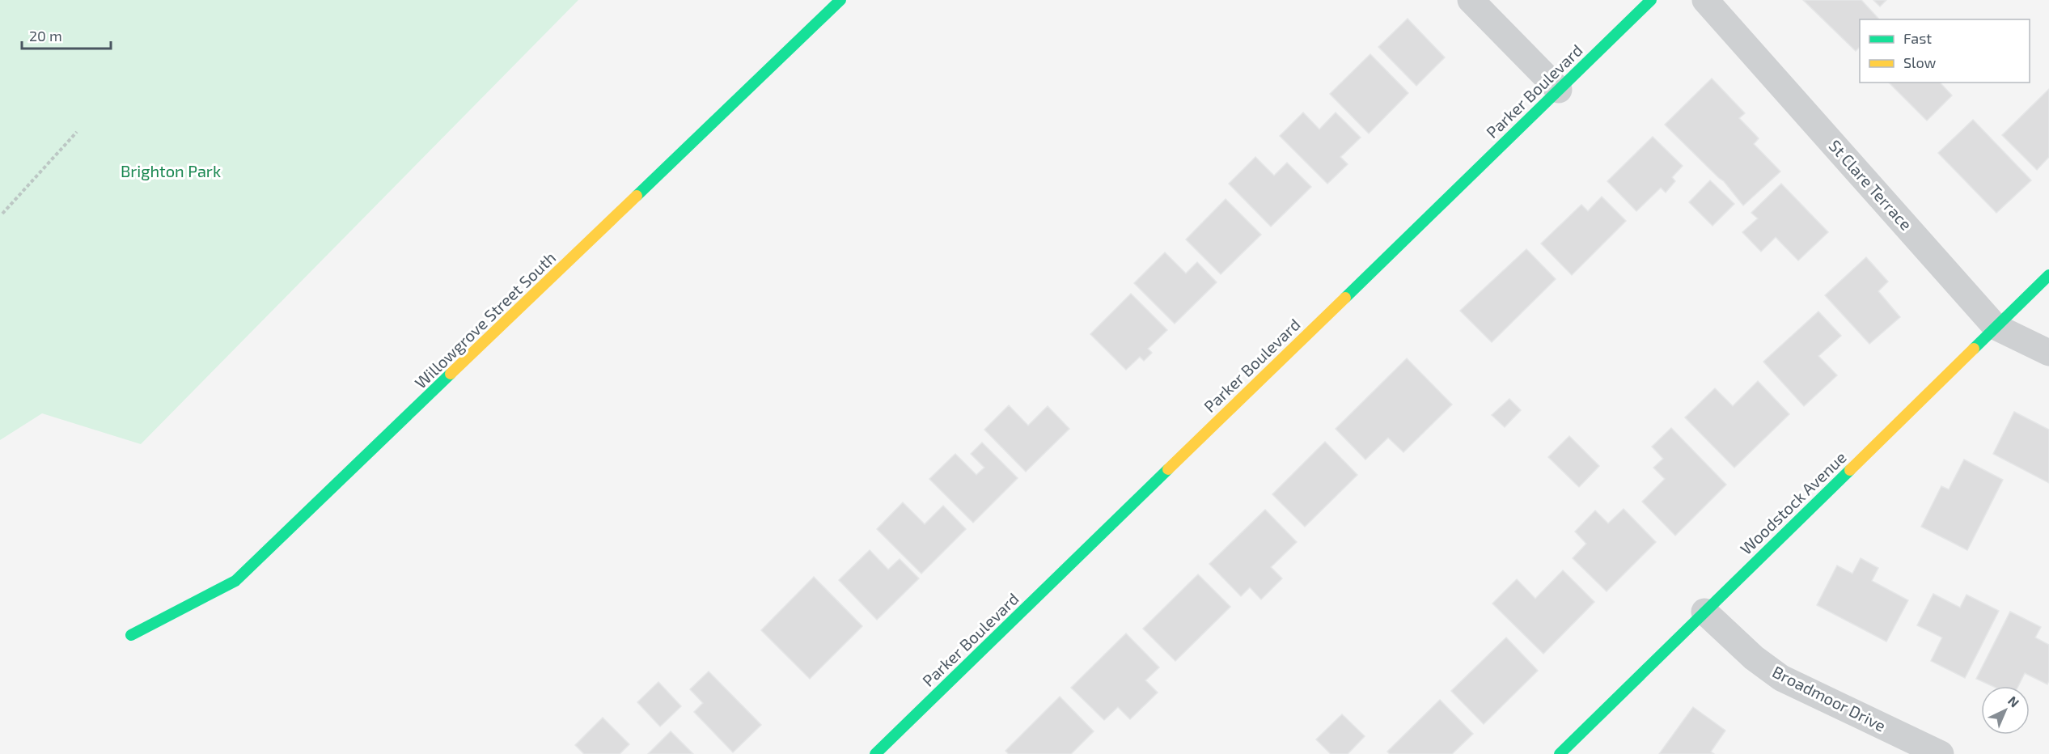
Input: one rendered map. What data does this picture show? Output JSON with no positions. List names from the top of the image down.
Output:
{
  "streets": {
    "street": [
      "Parker Boulevard",
      "St Clare Terrace",
      "Willowgrove Street South",
      "Woodstock Avenue",
      "Broadmoor Drive"
    ]
  },
  "crossings": [
    ["St Clare Terrace", "Woodstock Avenue"],
    ["Woodstock Avenue", "Broadmoor Drive"]
  ],
  "parks": ["Brighton Park"],
  "legend": ["Fast", "Slow"],
  "scale_bar": "20 m",
  "north": "top right"
}
